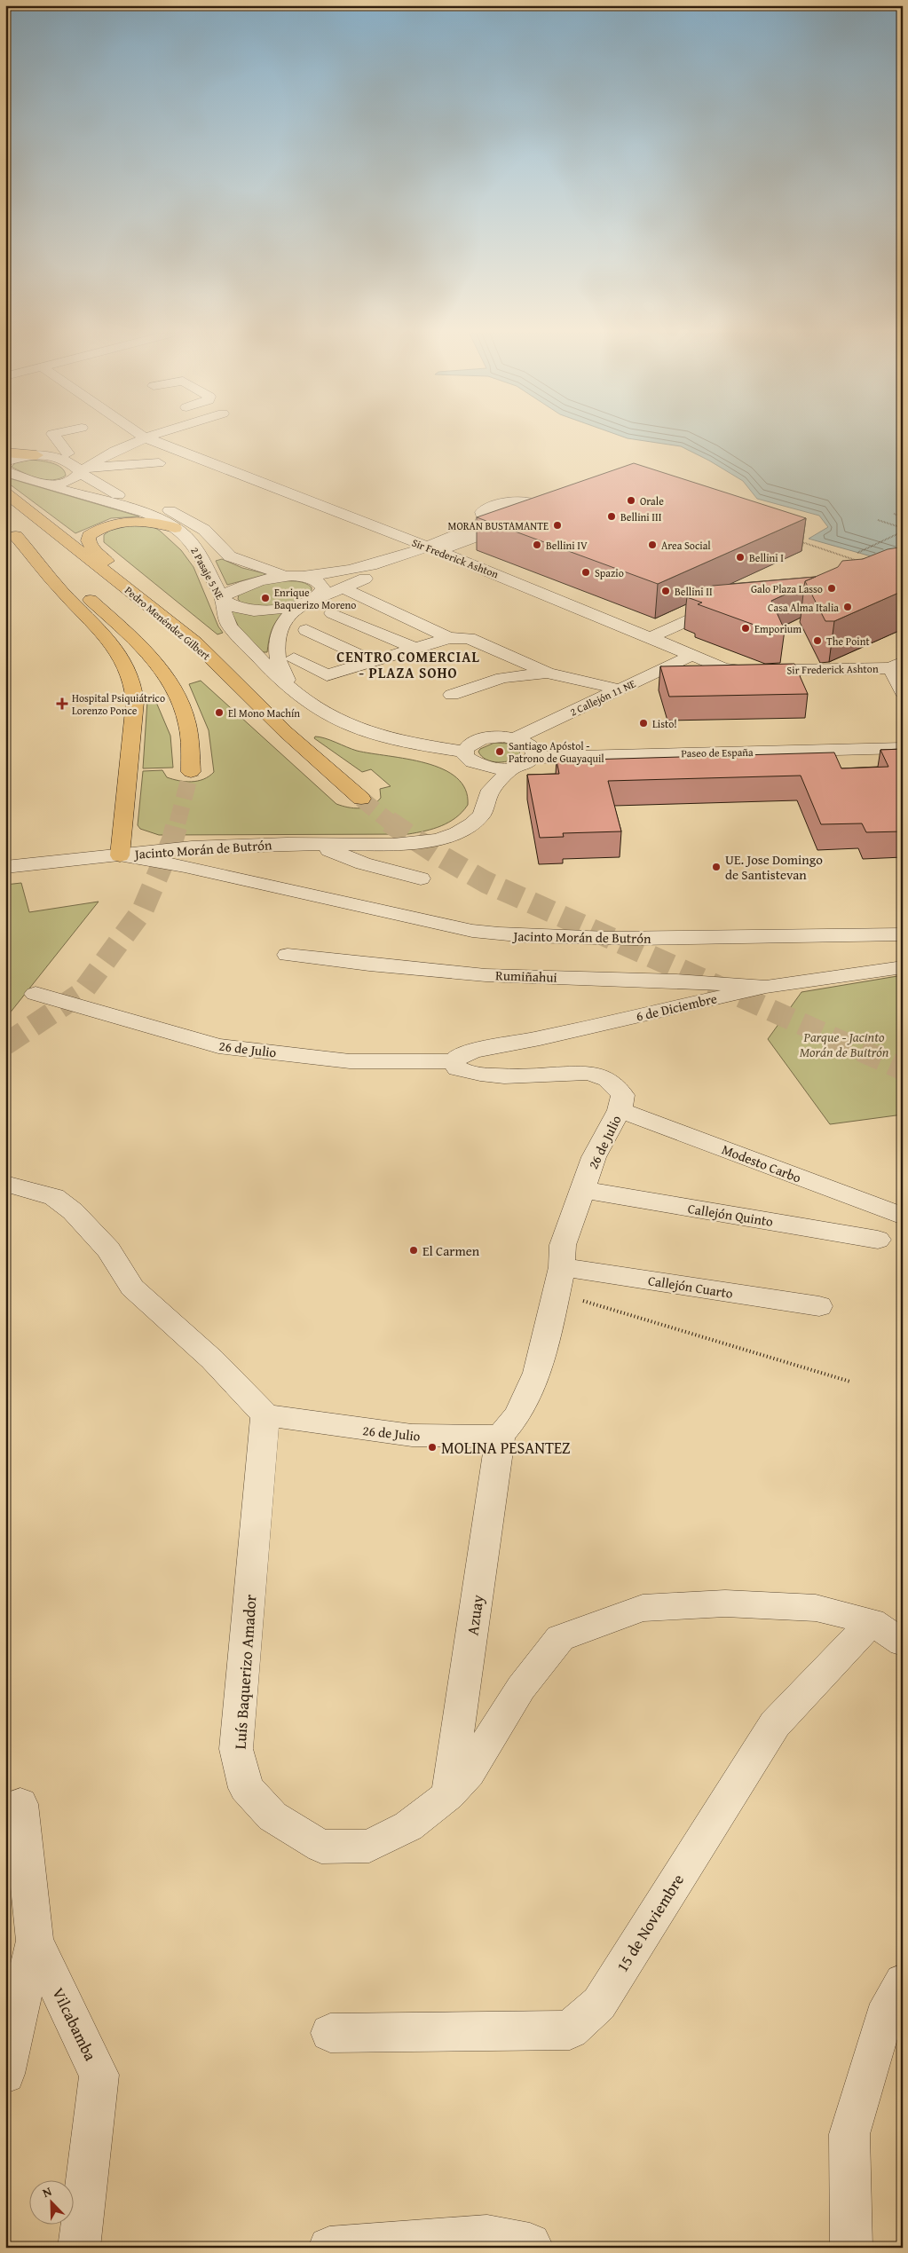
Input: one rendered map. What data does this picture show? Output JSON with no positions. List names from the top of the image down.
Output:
{
  "streets": {
    "main road": ["Pedro Menéndez Gilbert"],
    "street": [
      "Sir Frederick Ashton",
      "2 Pasaje 5 NE",
      "2 Callejón 11 NE",
      "Paseo de España",
      "Jacinto Morán de Butrón",
      "Rumiñahui",
      "6 de Diciembre",
      "26 de Julio",
      "Modesto Carbo",
      "Callejón Quinto",
      "Callejón Cuarto",
      "Azuay",
      "Luís Baquerizo Amador",
      "15 de Noviembre",
      "Vilcabamba"
    ]
  },
  "crossings": [
    ["Sir Frederick Ashton", "2 Callejón 11 NE"],
    ["Rumiñahui", "6 de Diciembre"],
    ["6 de Diciembre", "26 de Julio"],
    ["26 de Julio", "Modesto Carbo"],
    ["26 de Julio", "Callejón Quinto"],
    ["26 de Julio", "Callejón Cuarto"],
    ["26 de Julio", "Azuay"],
    ["26 de Julio", "Luís Baquerizo Amador"],
    ["Azuay", "Luís Baquerizo Amador"],
    ["Luís Baquerizo Amador", "15 de Noviembre"]
  ],
  "districts": ["CENTRO COMERCIAL - PLAZA SOHO"],
  "parks": ["Parque - Jacinto Morán de Buitrón"],
  "places": {
    "other": [
      "Orale",
      "Bellini III",
      "MORAN BUSTAMANTE",
      "Bellini IV",
      "Area Social",
      "Bellini I",
      "Spazio",
      "Galo Plaza Lasso",
      "Bellini II",
      "Enrique Baquerizo Moreno",
      "Casa Alma Italia",
      "Emporium",
      "The Point",
      "El Mono Machín",
      "Listo!",
      "Santiago Apóstol - Patrono de Guayaquil",
      "UE. Jose Domingo de Santistevan",
      "El Carmen",
      "MOLINA PESANTEZ"
    ],
    "health": ["Hospital Psiquiátrico Lorenzo Ponce"]
  },
  "north": "top left"
}
